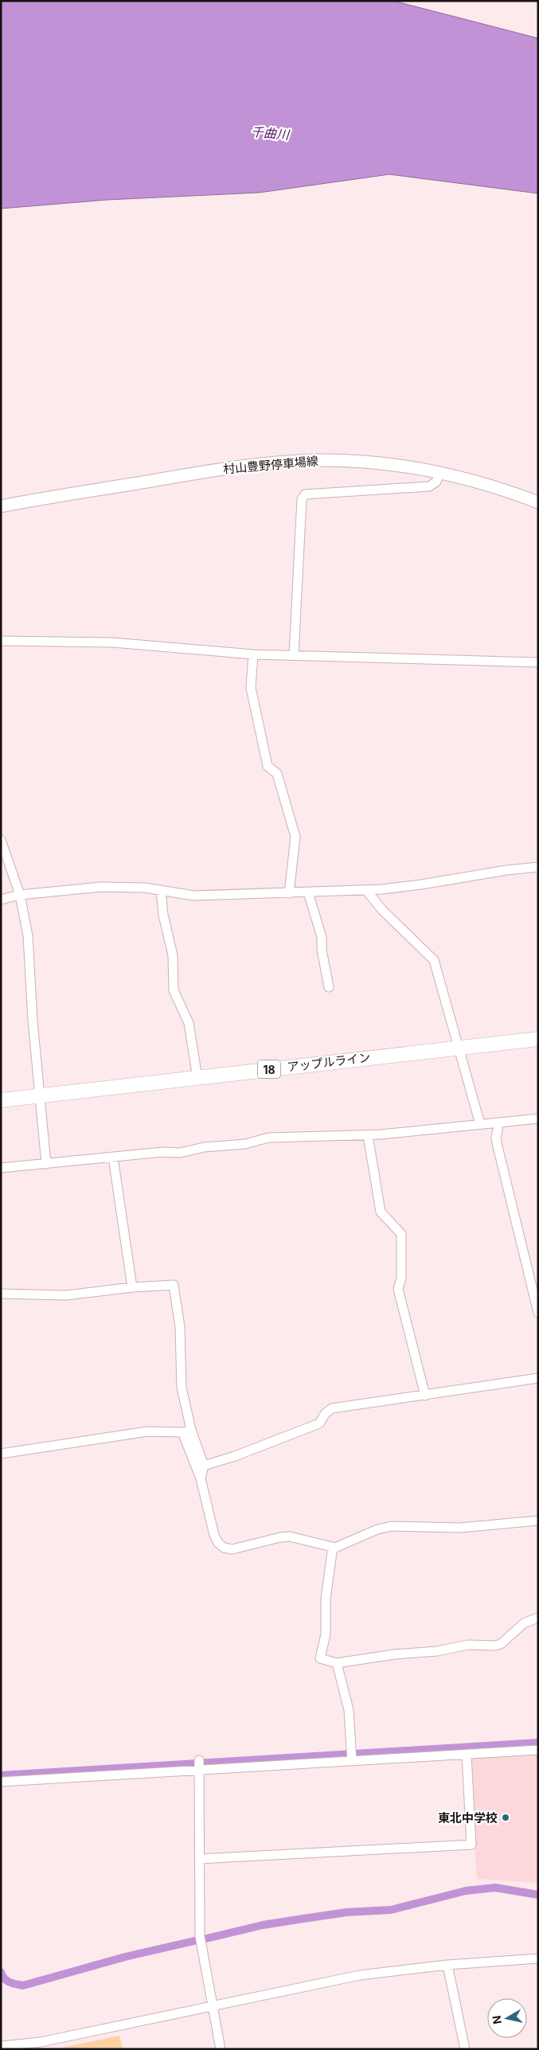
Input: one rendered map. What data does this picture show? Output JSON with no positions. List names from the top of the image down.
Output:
{
  "streets": {
    "highway": ["アップルライン", "18"],
    "main road": ["村山豊野停車場線"]
  },
  "water": ["千曲川"],
  "places": ["東北中学校"],
  "north": "left"
}
